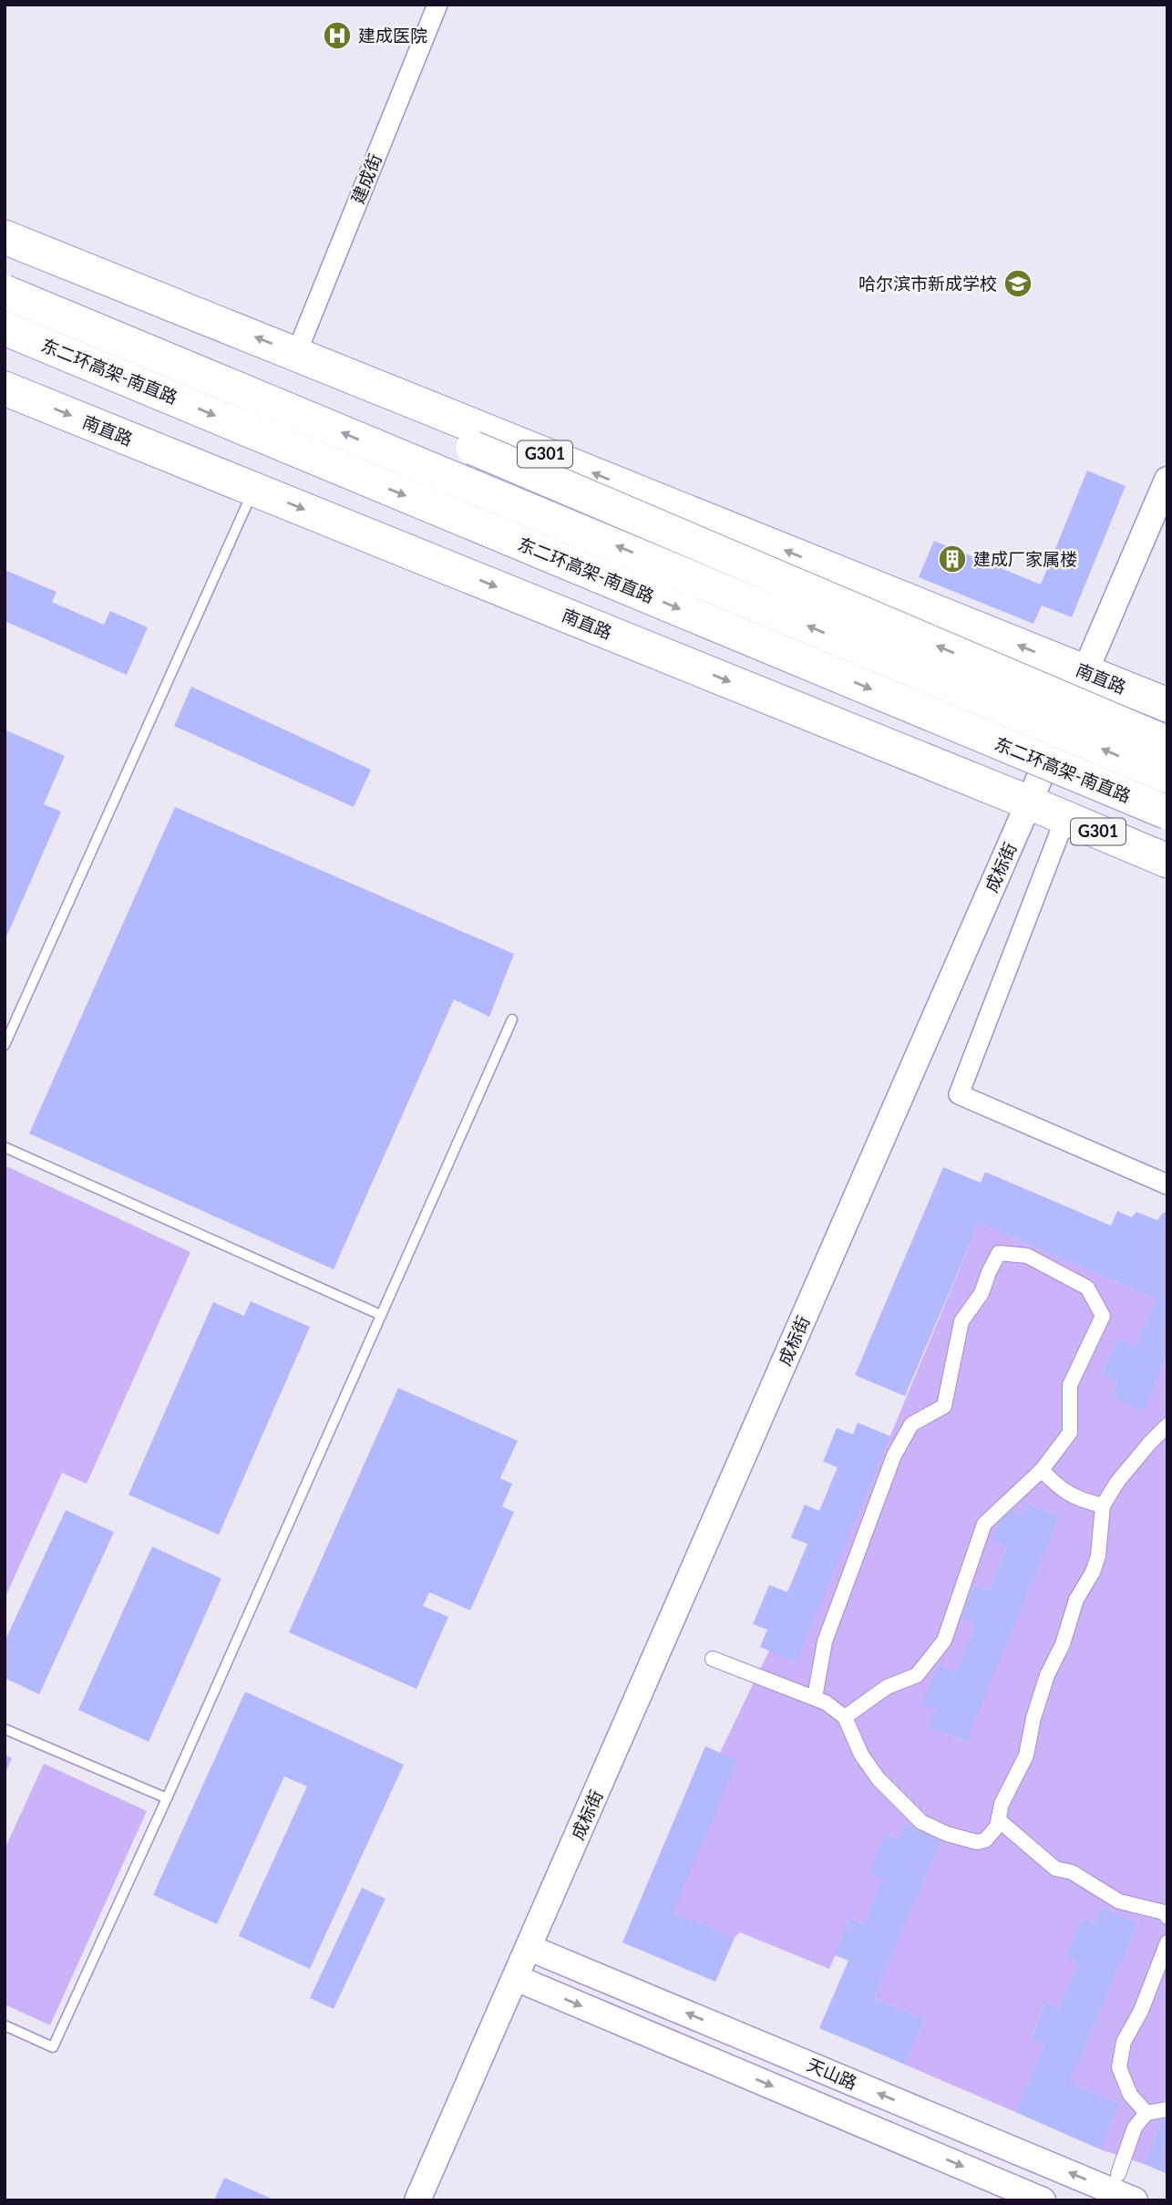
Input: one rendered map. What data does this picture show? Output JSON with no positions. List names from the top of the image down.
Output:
{
  "streets": {
    "highway": ["东二环高架-南直路", "南直路", "G301"],
    "street": ["建成街", "成标街", "天山路"]
  },
  "crossings": [
    ["建成街", "南直路"],
    ["南直路", "成标街"],
    ["成标街", "天山路"]
  ],
  "places": {
    "hospital": ["建成医院"],
    "school or university": ["哈尔滨市新成学校"],
    "building": ["建成厂家属楼"]
  }
}
